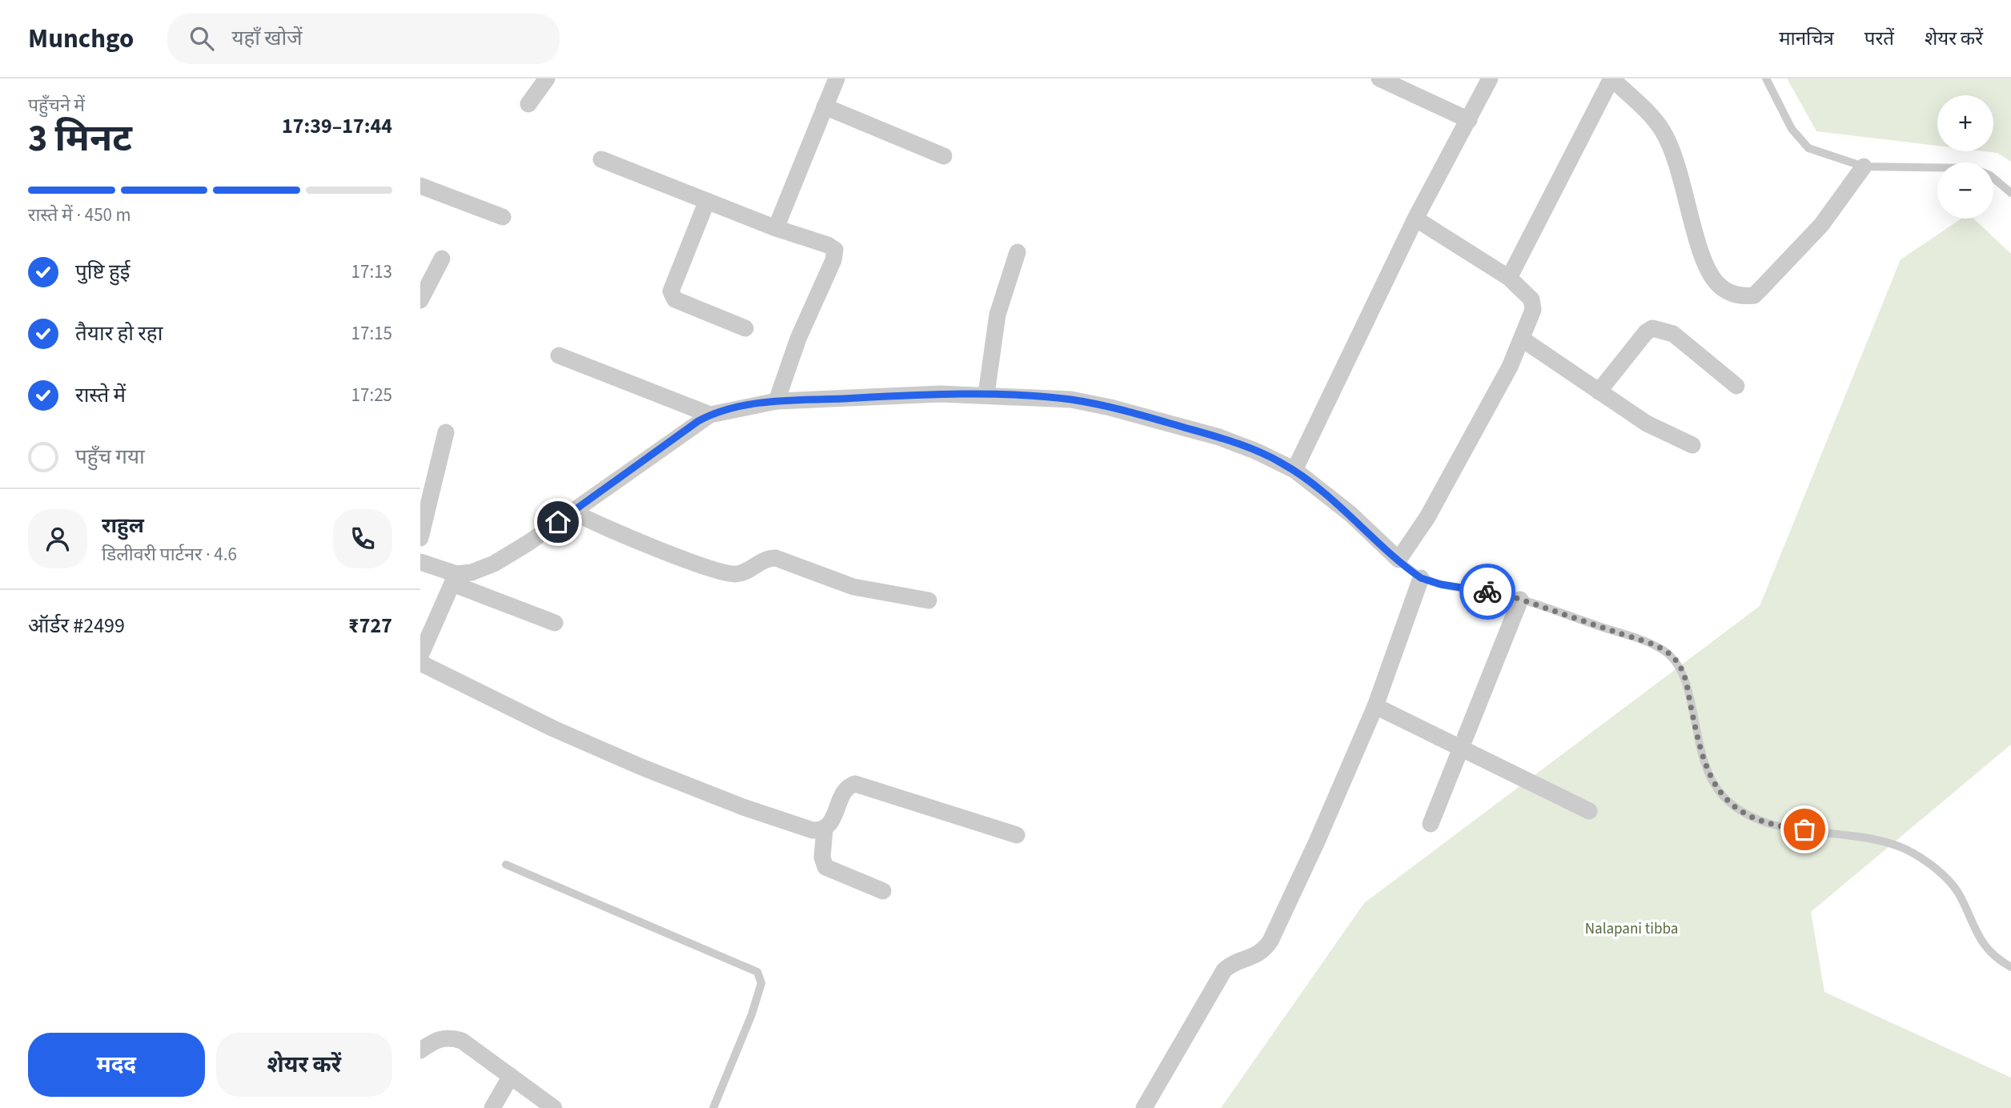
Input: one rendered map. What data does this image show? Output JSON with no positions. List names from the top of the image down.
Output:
{
  "parks": ["Nalapani tibba"],
  "page": {
    "header": "Munchgo",
    "search": "यहाँ खोजें",
    "nav": ["मानचित्र", "परतें", "शेयर करें"],
    "heading": ["3 मिनट", "पहुँचने में", "17:39–17:44"],
    "panel": [
      "राहुल",
      "डिलीवरी पार्टनर · 4.6",
      "ऑर्डर #2499",
      "₹727"
    ],
    "map_buttons": ["+", "−"],
    "bar": "रास्ते में · 450 m",
    "list": [
      ["पुष्टि हुई", "17:13"],
      ["तैयार हो रहा", "17:15"],
      ["रास्ते में", "17:25"],
      "पहुँच गया"
    ],
    "buttons": ["मदद", "शेयर करें"]
  }
}
